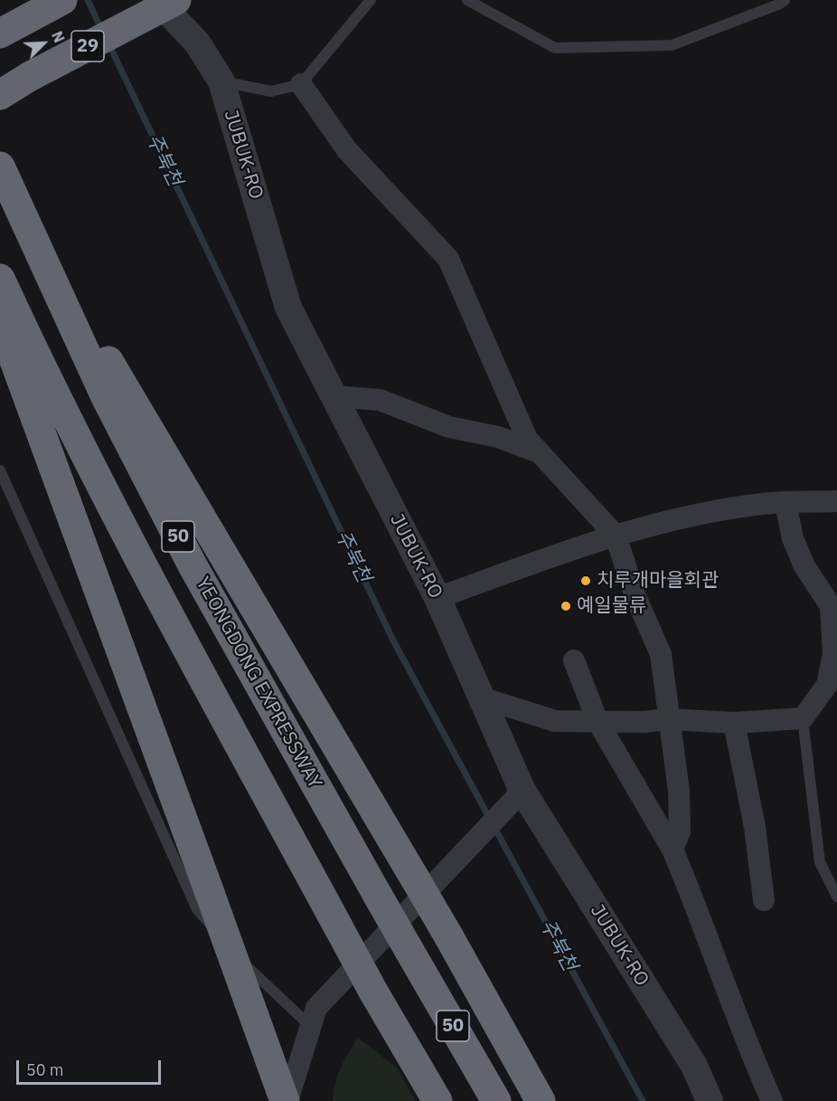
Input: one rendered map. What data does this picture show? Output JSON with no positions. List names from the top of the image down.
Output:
{
  "streets": {
    "highway": ["29", "50", "YEONGDONG EXPRESSWAY"],
    "street": ["JUBUK-RO"]
  },
  "water": ["주북천"],
  "places": ["치루개마을회관", "예일물류"],
  "scale_bar": "50 m",
  "north": "top right"
}
